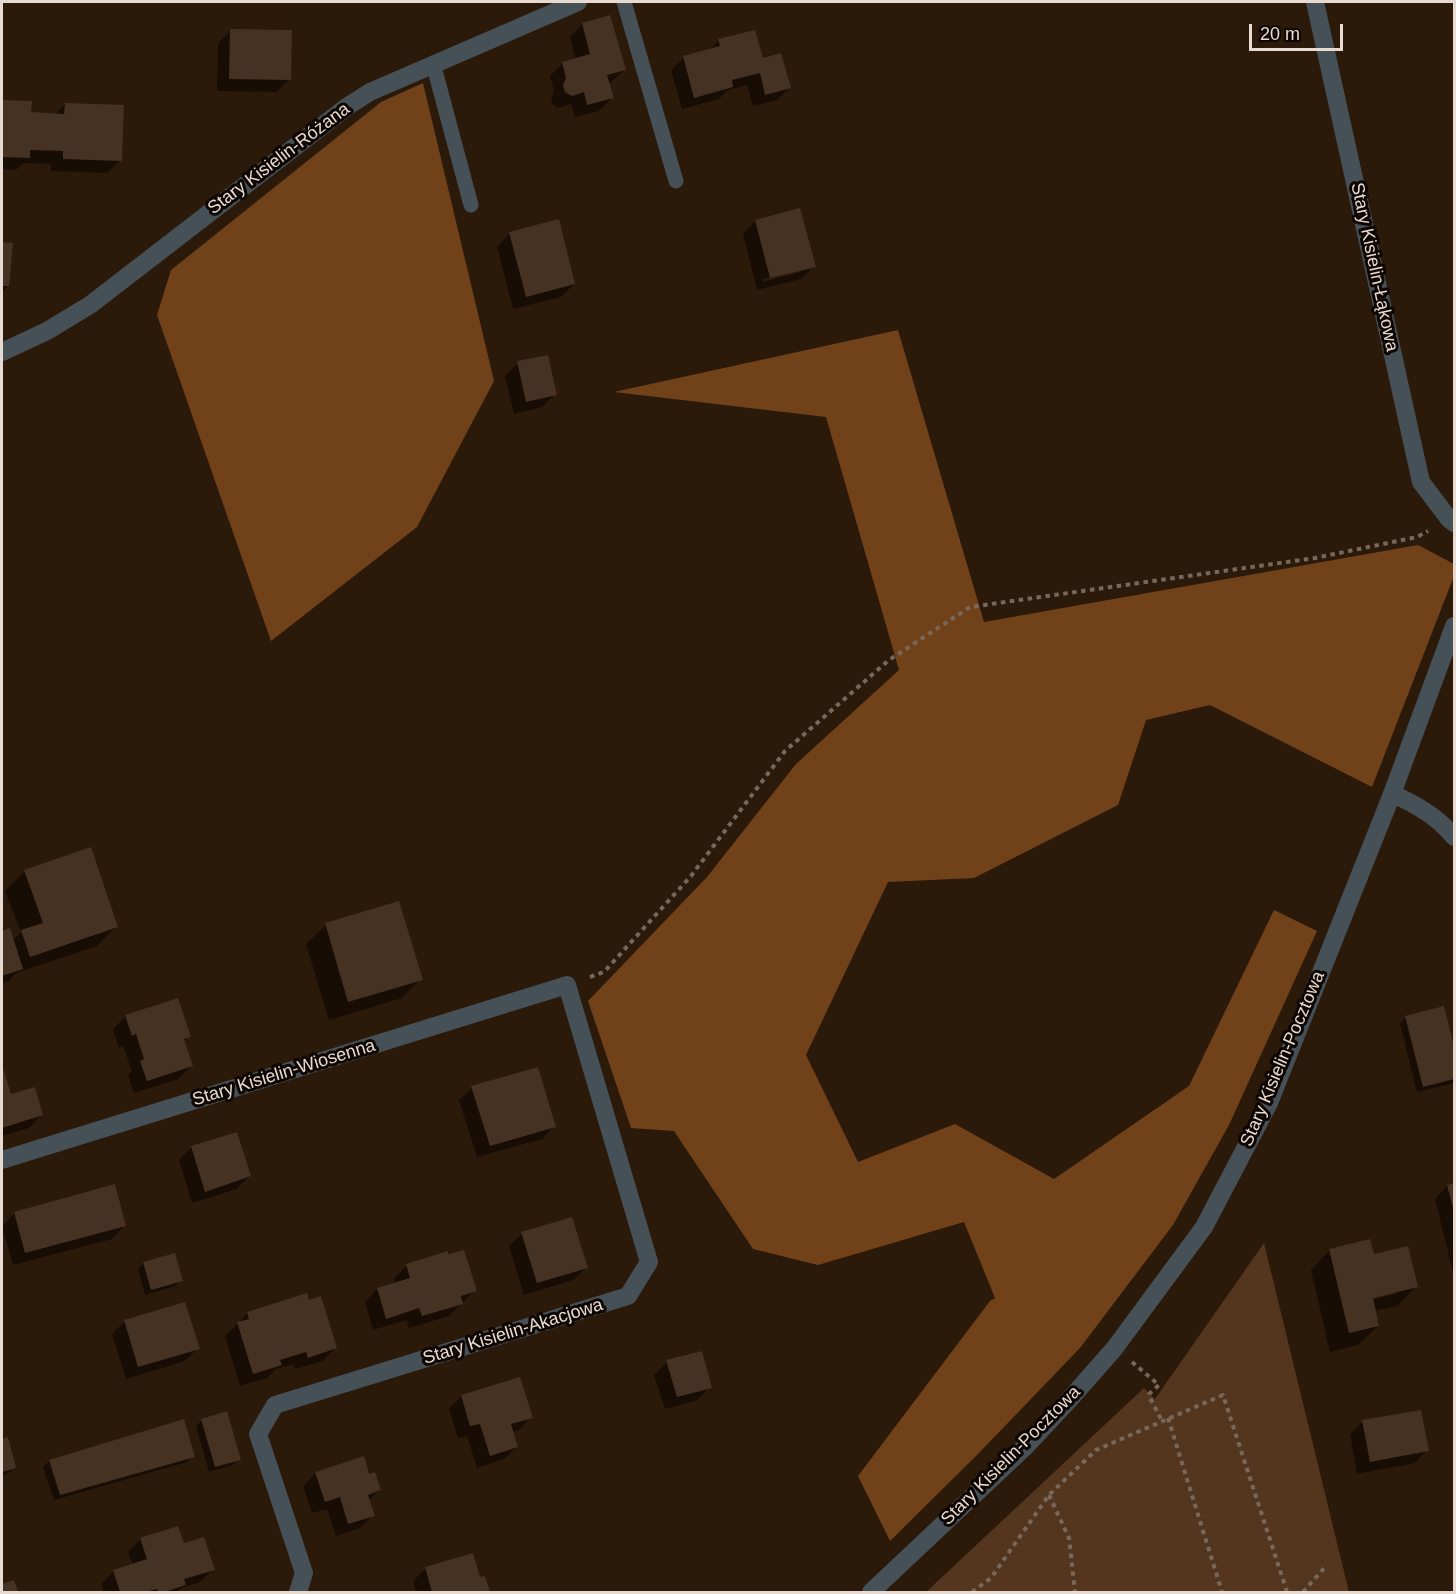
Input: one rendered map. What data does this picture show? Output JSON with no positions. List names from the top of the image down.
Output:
{
  "streets": {
    "street": [
      "Stary Kisielin-Różana",
      "Stary Kisielin-Łąkowa",
      "Stary Kisielin-Pocztowa",
      "Stary Kisielin-Wiosenna",
      "Stary Kisielin-Akacjowa"
    ]
  },
  "crossings": [
    ["Stary Kisielin-Wiosenna", "Stary Kisielin-Akacjowa"]
  ],
  "scale_bar": "20 m"
}
